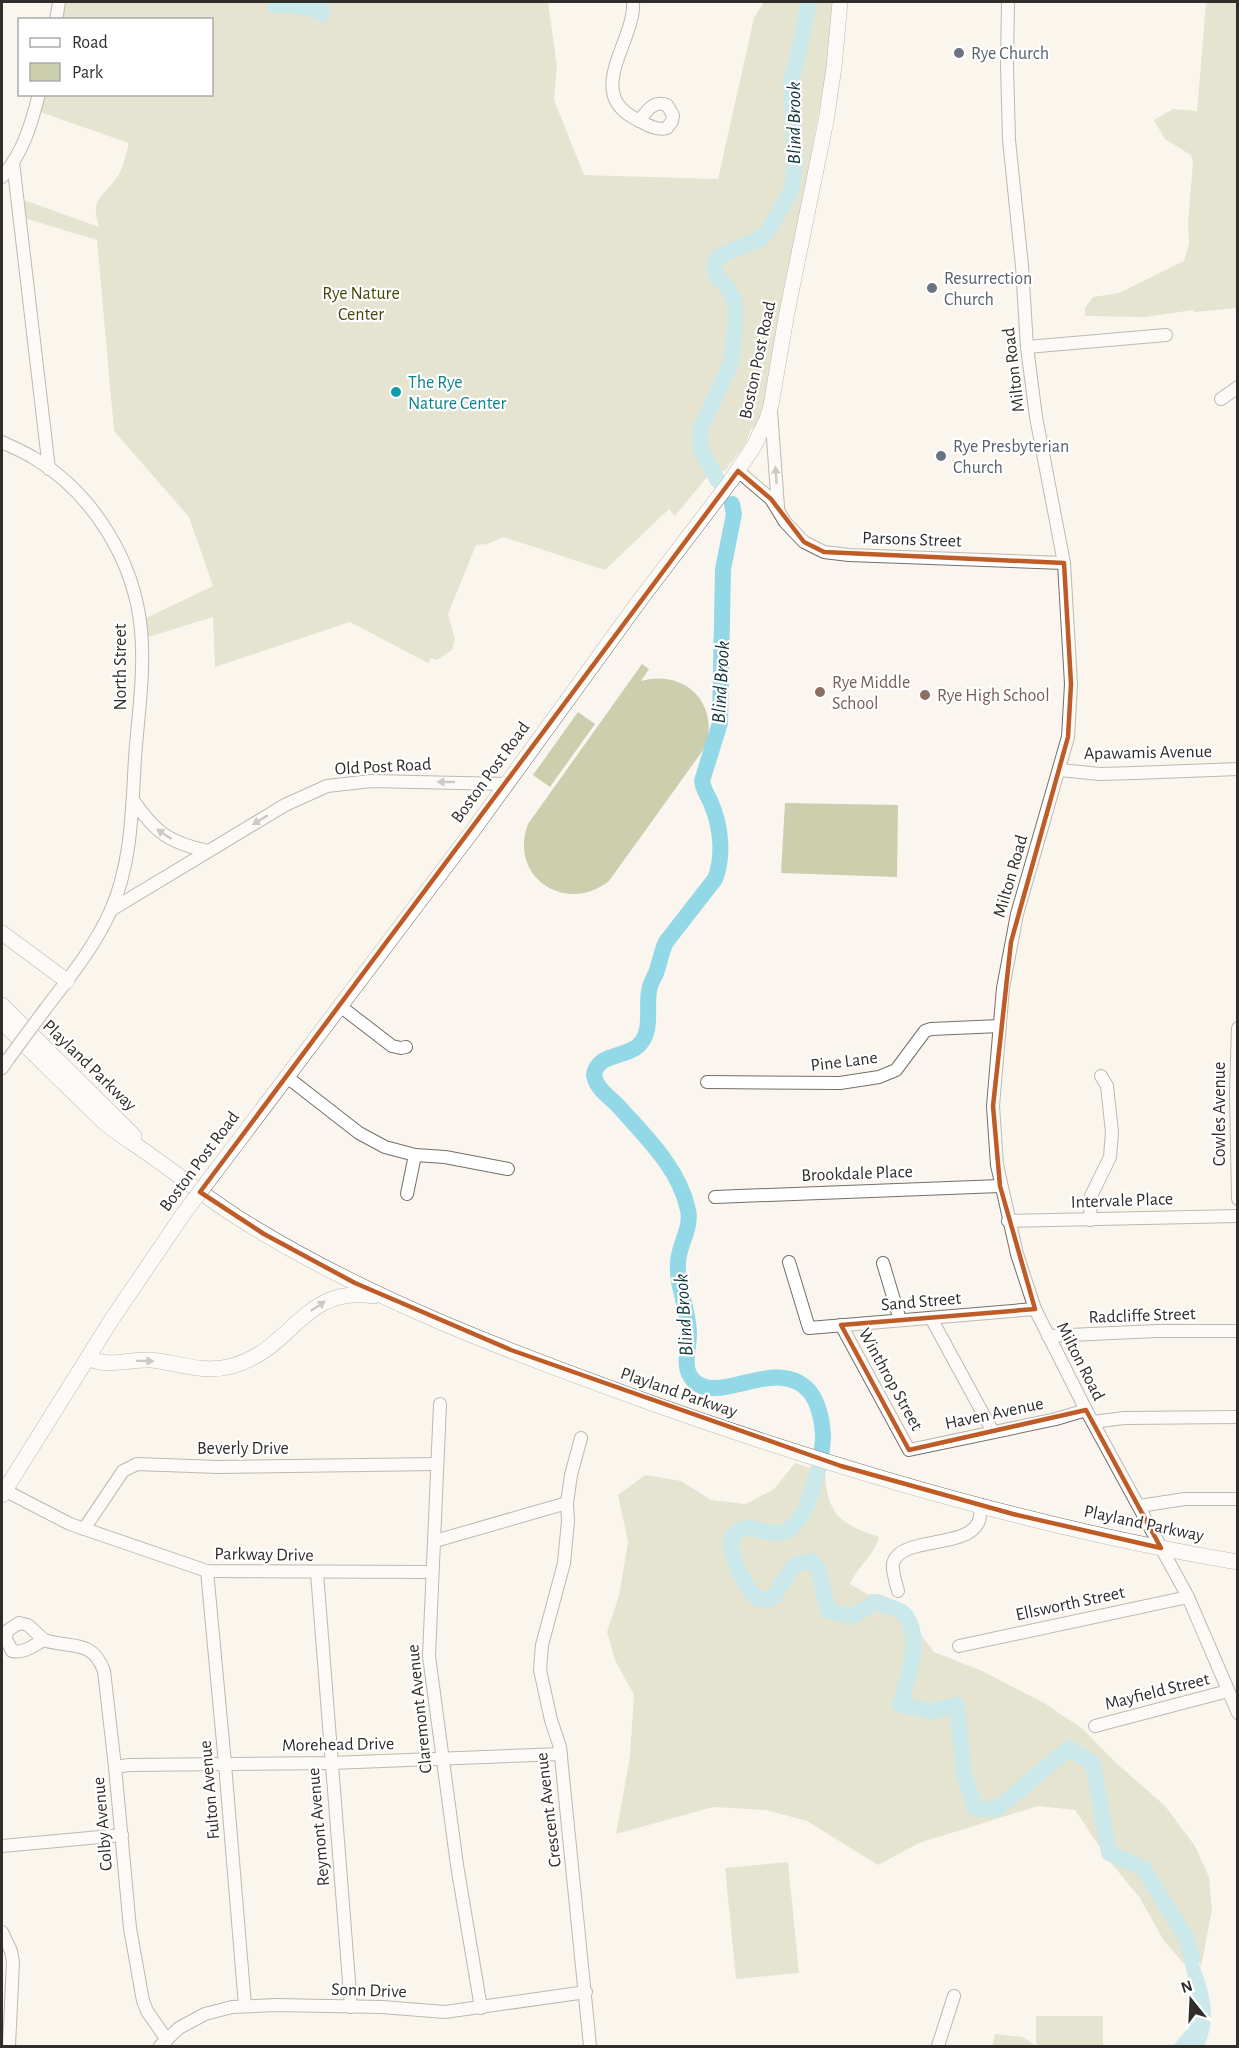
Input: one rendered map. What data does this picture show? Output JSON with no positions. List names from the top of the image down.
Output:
{
  "streets": {
    "main road": ["Boston Post Road", "Playland Parkway"],
    "street": [
      "Milton Road",
      "Parsons Street",
      "North Street",
      "Apawamis Avenue",
      "Old Post Road",
      "Pine Lane",
      "Cowles Avenue",
      "Brookdale Place",
      "Intervale Place",
      "Sand Street",
      "Radcliffe Street",
      "Winthrop Street",
      "Haven Avenue",
      "Beverly Drive",
      "Parkway Drive",
      "Ellsworth Street",
      "Mayfield Street",
      "Claremont Avenue",
      "Morehead Drive",
      "Fulton Avenue",
      "Crescent Avenue",
      "Colby Avenue",
      "Reymont Avenue",
      "Sonn Drive"
    ]
  },
  "crossings": [
    ["Boston Post Road", "Parsons Street"],
    ["Boston Post Road", "Old Post Road"],
    ["Boston Post Road", "Parkway Drive"],
    ["Milton Road", "Parsons Street"],
    ["Milton Road", "Apawamis Avenue"],
    ["Milton Road", "Pine Lane"],
    ["Milton Road", "Playland Parkway"],
    ["Milton Road", "Brookdale Place"],
    ["Milton Road", "Intervale Place"],
    ["Milton Road", "Sand Street"],
    ["Milton Road", "Radcliffe Street"],
    ["Milton Road", "Haven Avenue"],
    ["Milton Road", "Ellsworth Street"],
    ["Milton Road", "Mayfield Street"],
    ["North Street", "Old Post Road"],
    ["Sand Street", "Winthrop Street"],
    ["Winthrop Street", "Haven Avenue"],
    ["Beverly Drive", "Parkway Drive"],
    ["Beverly Drive", "Claremont Avenue"],
    ["Parkway Drive", "Claremont Avenue"],
    ["Parkway Drive", "Fulton Avenue"],
    ["Parkway Drive", "Reymont Avenue"],
    ["Claremont Avenue", "Morehead Drive"],
    ["Claremont Avenue", "Sonn Drive"],
    ["Morehead Drive", "Fulton Avenue"],
    ["Morehead Drive", "Crescent Avenue"],
    ["Morehead Drive", "Colby Avenue"],
    ["Morehead Drive", "Reymont Avenue"],
    ["Fulton Avenue", "Sonn Drive"],
    ["Crescent Avenue", "Sonn Drive"],
    ["Colby Avenue", "Sonn Drive"],
    ["Reymont Avenue", "Sonn Drive"]
  ],
  "one_way": ["Old Post Road"],
  "water": ["Blind Brook"],
  "parks": ["Rye Nature Center"],
  "places": [
    "Rye Church",
    "Resurrection Church",
    "The Rye Nature Center",
    "Rye Presbyterian Church",
    "Rye Middle School",
    "Rye High School"
  ],
  "legend": ["Road", "Park"],
  "north": "top"
}
